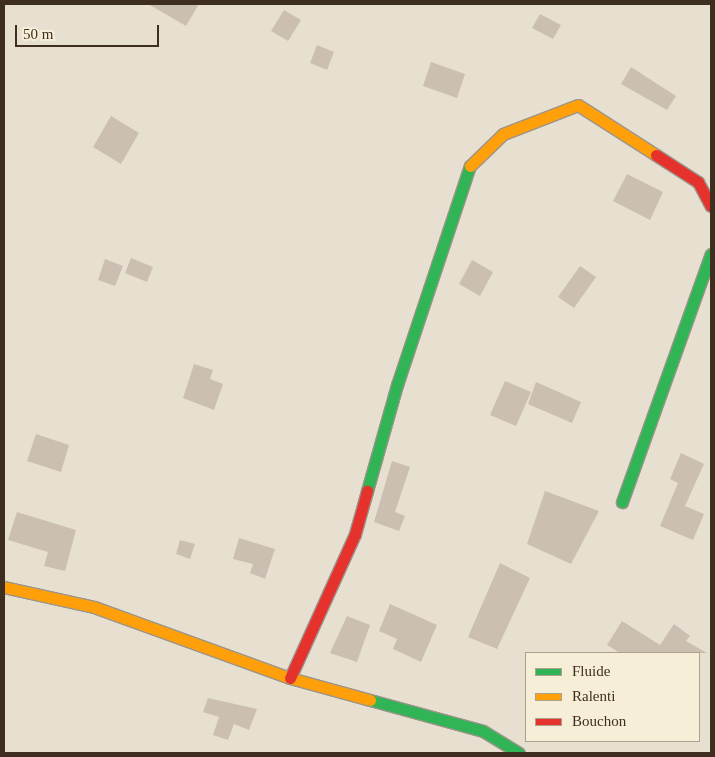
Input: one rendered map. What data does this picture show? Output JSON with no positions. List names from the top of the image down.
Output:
{
  "legend": ["Fluide", "Ralenti", "Bouchon"],
  "scale_bar": "50 m"
}
